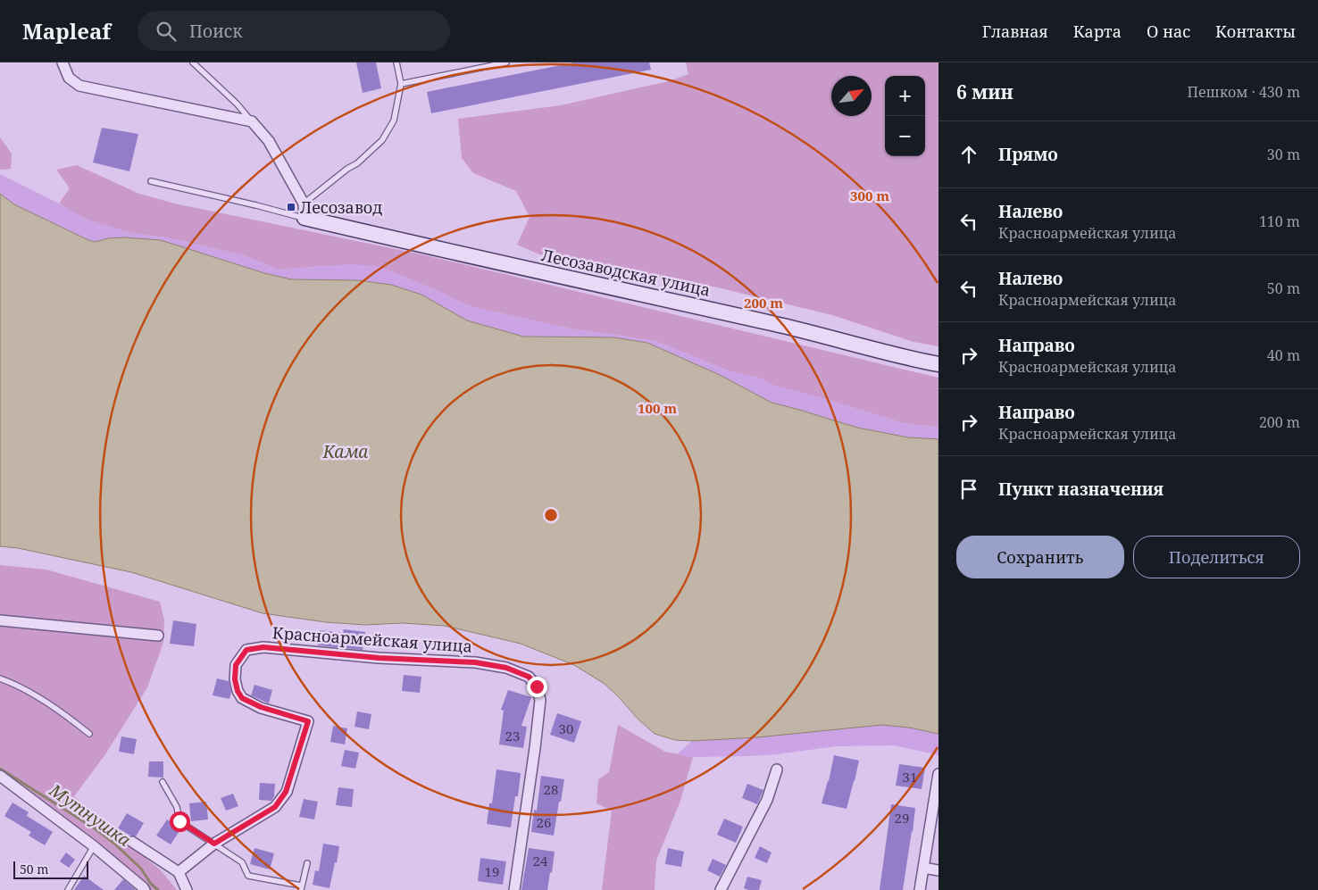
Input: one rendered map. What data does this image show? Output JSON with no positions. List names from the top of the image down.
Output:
{
  "streets": {
    "street": ["Лесозаводская улица", "Красноармейская улица"]
  },
  "water": ["Кама", "Мутнушка"],
  "places": {
    "transit": ["Лесозавод"]
  },
  "house_numbers": [
    "30",
    "23",
    "31",
    "28",
    "29",
    "26",
    "24",
    "19"
  ],
  "scale_bar": "50 m",
  "north": "top right",
  "page": {
    "header": "Mapleaf",
    "search": "Поиск",
    "nav": [
      "Главная",
      "Карта",
      "О нас",
      "Контакты"
    ],
    "heading": ["6 мин", "Пешком · 430 m"],
    "map_buttons": ["+", "−"],
    "list": [
      ["Прямо", "30 m"],
      ["Налево", "Красноармейская улица", "110 m"],
      ["Налево", "Красноармейская улица", "50 m"],
      ["Направо", "Красноармейская улица", "40 m"],
      ["Направо", "Красноармейская улица", "200 m"],
      "Пункт назначения"
    ],
    "buttons": ["Сохранить", "Поделиться"],
    "scale": "50 m"
  },
  "rings": ["300 m", "200 m", "100 m"]
}
